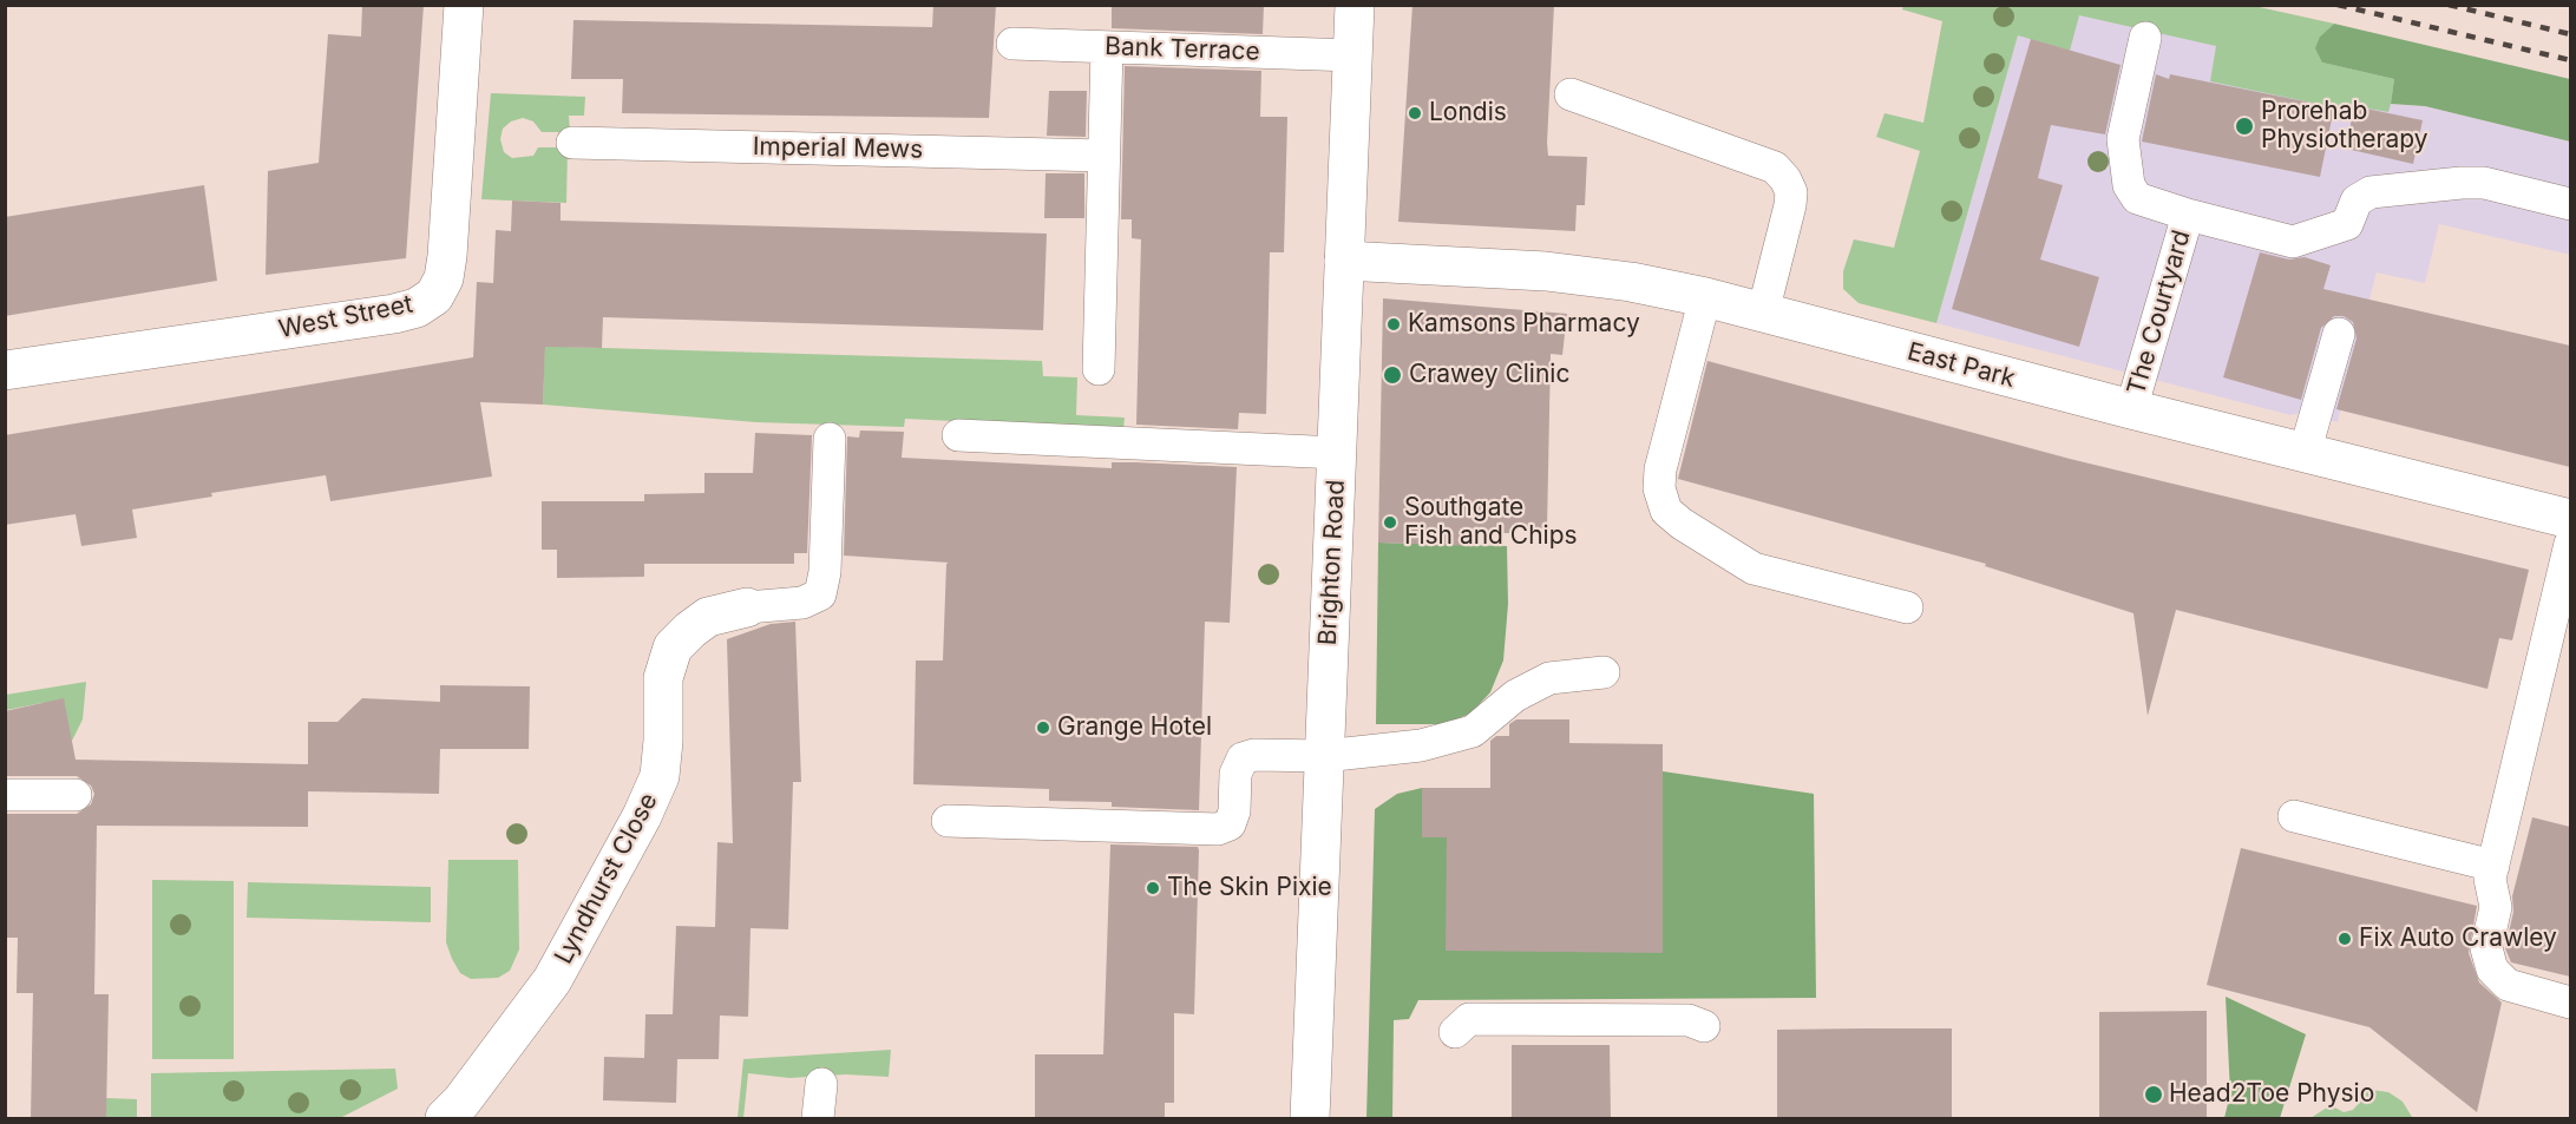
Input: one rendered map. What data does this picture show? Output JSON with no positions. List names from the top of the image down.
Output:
{
  "streets": {
    "street": [
      "West Street",
      "East Park",
      "Brighton Road",
      "Lyndhurst Close"
    ],
    "lane": ["Bank Terrace", "Imperial Mews", "The Courtyard"]
  },
  "crossings": [
    ["Bank Terrace", "Brighton Road"],
    ["The Courtyard", "East Park"],
    ["East Park", "Brighton Road"]
  ],
  "places": [
    "Londis",
    "Prorehab Physiotherapy",
    "Kamsons Pharmacy",
    "Crawey Clinic",
    "Southgate Fish and Chips",
    "Grange Hotel",
    "The Skin Pixie",
    "Fix Auto Crawley",
    "Head2Toe Physio"
  ]
}
